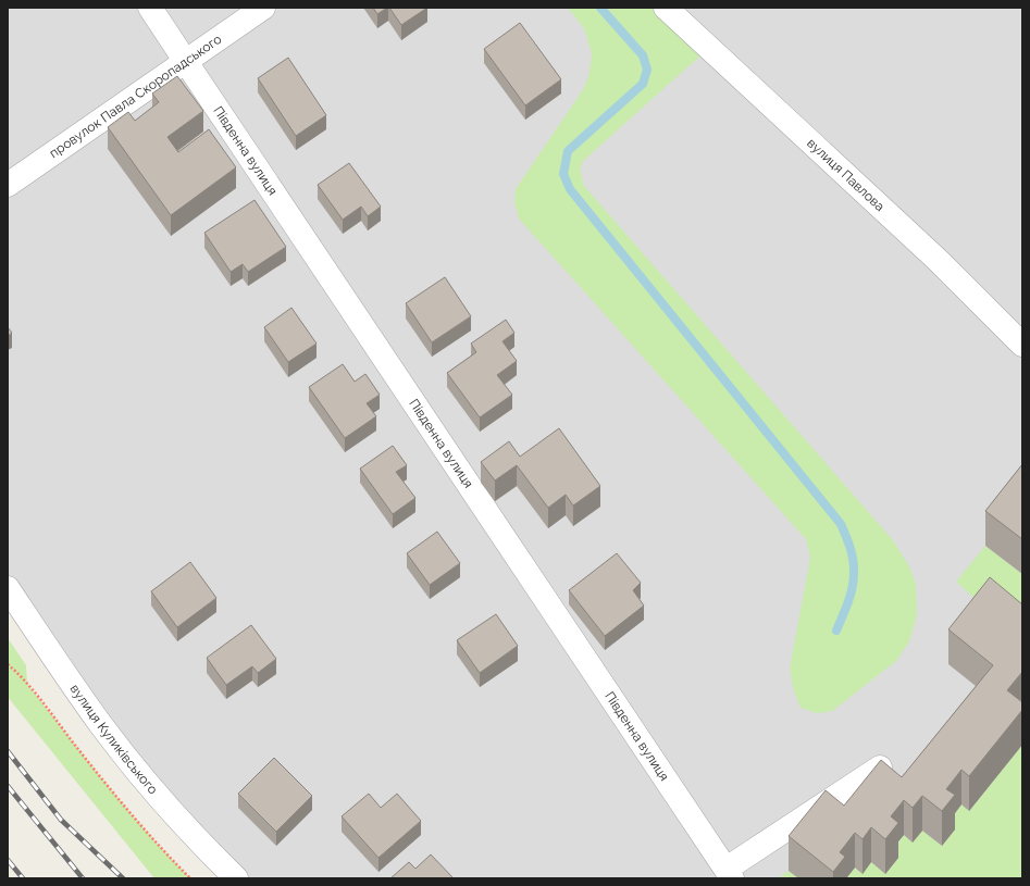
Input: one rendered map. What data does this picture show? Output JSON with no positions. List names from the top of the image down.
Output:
{
  "streets": {
    "street": [
      "провулок Павла Скоропадського",
      "Південна вулиця",
      "вулиця Павлова",
      "вулиця Куликівського"
    ]
  },
  "crossings": [
    ["провулок Павла Скоропадського", "Південна вулиця"]
  ]
}
